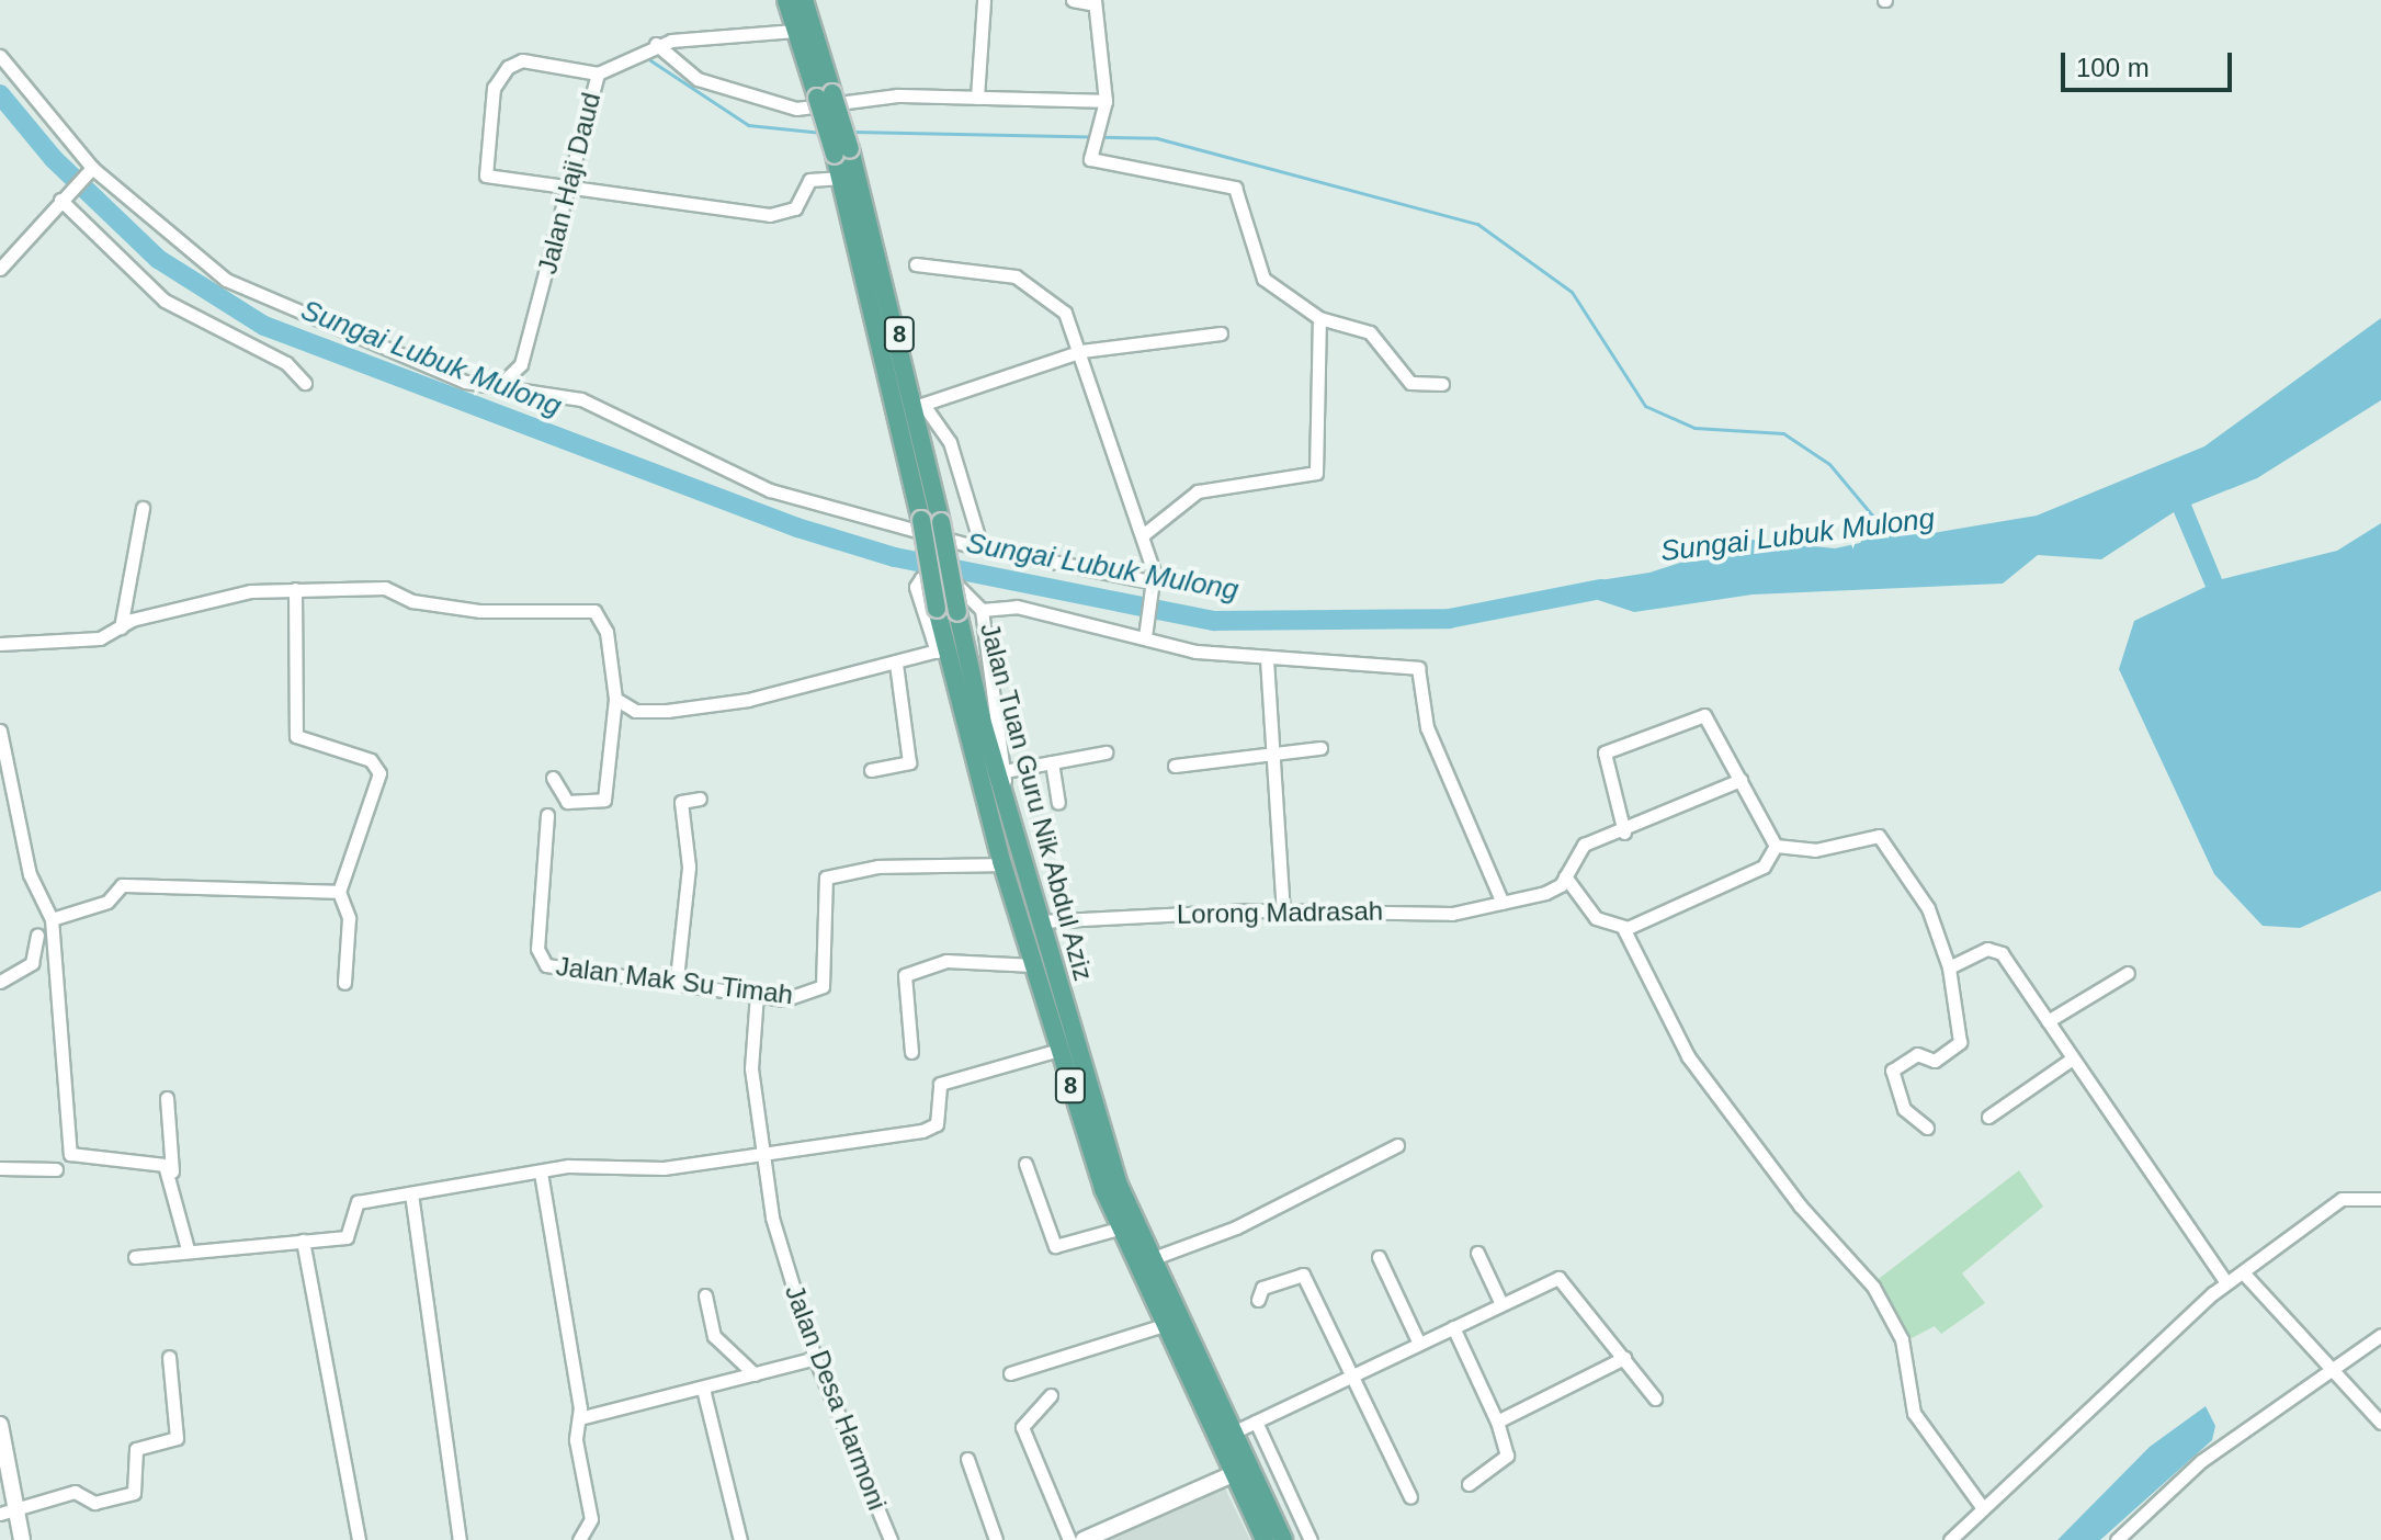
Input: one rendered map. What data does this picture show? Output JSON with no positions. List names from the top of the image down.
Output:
{
  "streets": {
    "main road": ["8", "Jalan Tuan Guru Nik Abdul Aziz"],
    "street": [
      "Jalan Haji Daud",
      "Lorong Madrasah",
      "Jalan Mak Su Timah",
      "Jalan Desa Harmoni"
    ]
  },
  "crossings": [
    ["Jalan Haji Daud", "Jalan Tuan Guru Nik Abdul Aziz"],
    ["Jalan Tuan Guru Nik Abdul Aziz", "Lorong Madrasah"],
    ["Jalan Tuan Guru Nik Abdul Aziz", "Jalan Mak Su Timah"],
    ["Jalan Mak Su Timah", "Jalan Desa Harmoni"]
  ],
  "water": ["Sungai Lubuk Mulong"],
  "scale_bar": "100 m"
}
